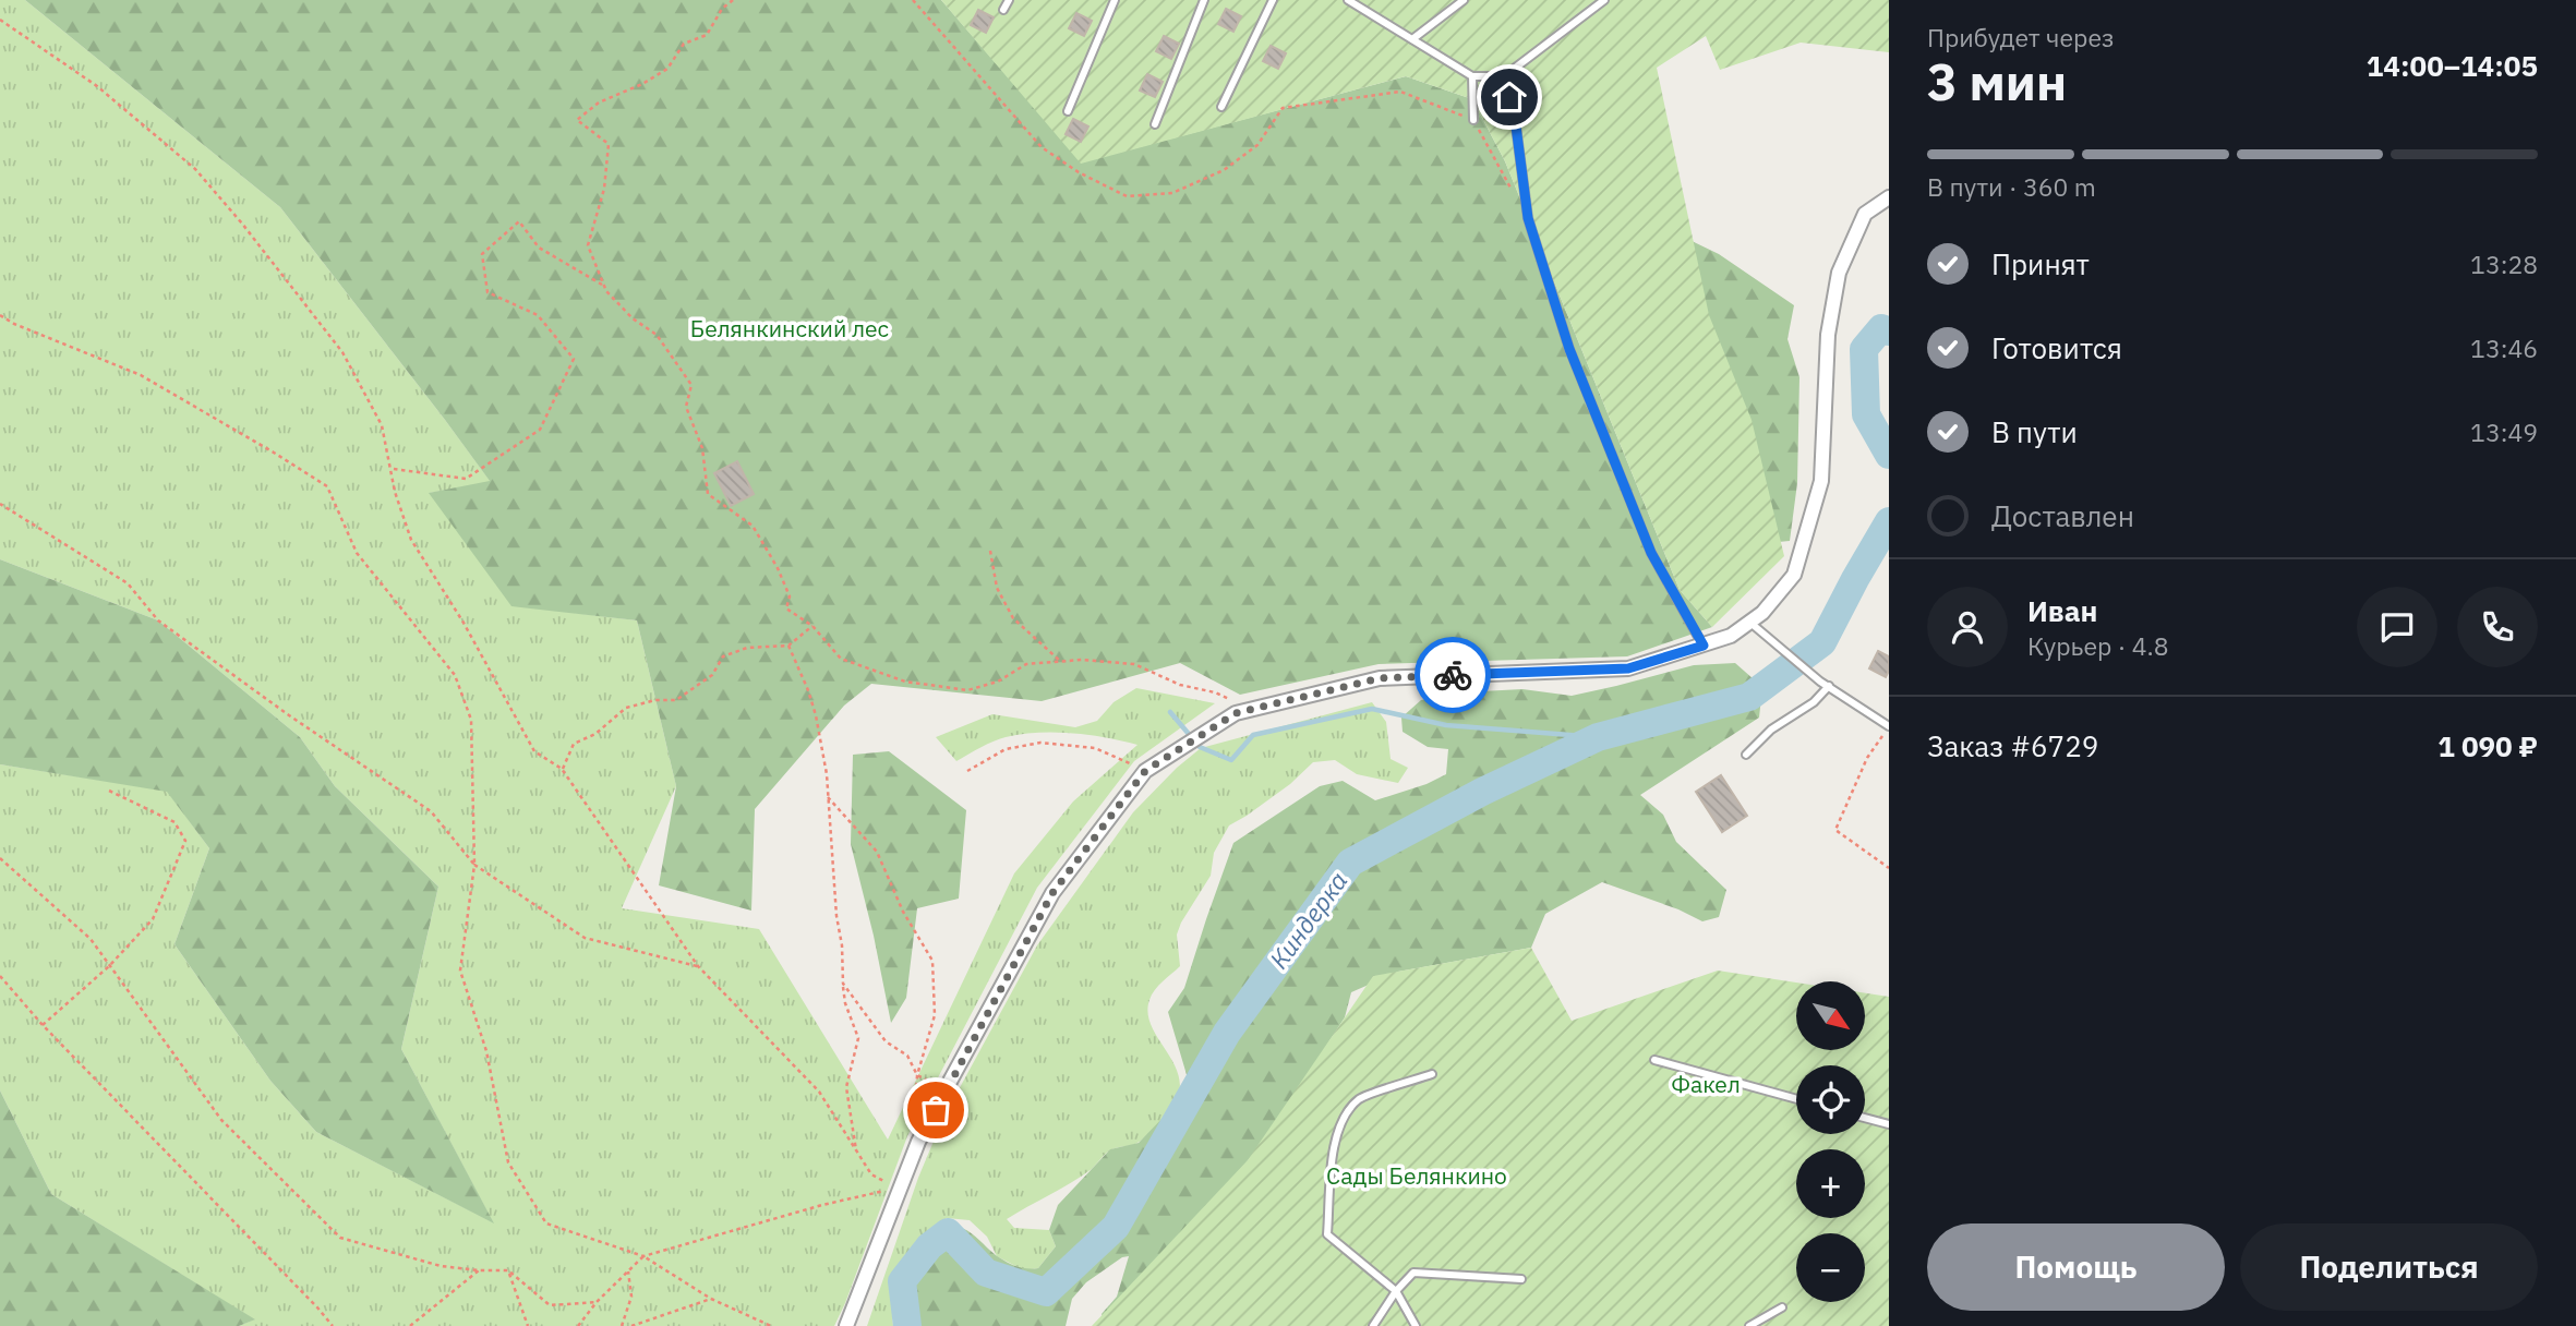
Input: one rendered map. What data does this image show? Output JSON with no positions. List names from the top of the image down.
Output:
{
  "water": ["Киндерка"],
  "parks": ["Белянкинский лес", "Факел", "Сады Белянкино"],
  "north": "bottom right",
  "page": {
    "heading": ["3 мин", "Прибудет через", "14:00–14:05"],
    "panel": [
      "Иван",
      "Курьер · 4.8",
      "Заказ #6729",
      "1 090 ₽"
    ],
    "bar": "В пути · 360 m",
    "list": [
      ["Принят", "13:28"],
      ["Готовится", "13:46"],
      ["В пути", "13:49"],
      "Доставлен"
    ],
    "map_buttons": ["+", "−"],
    "buttons": ["Помощь", "Поделиться"]
  }
}
